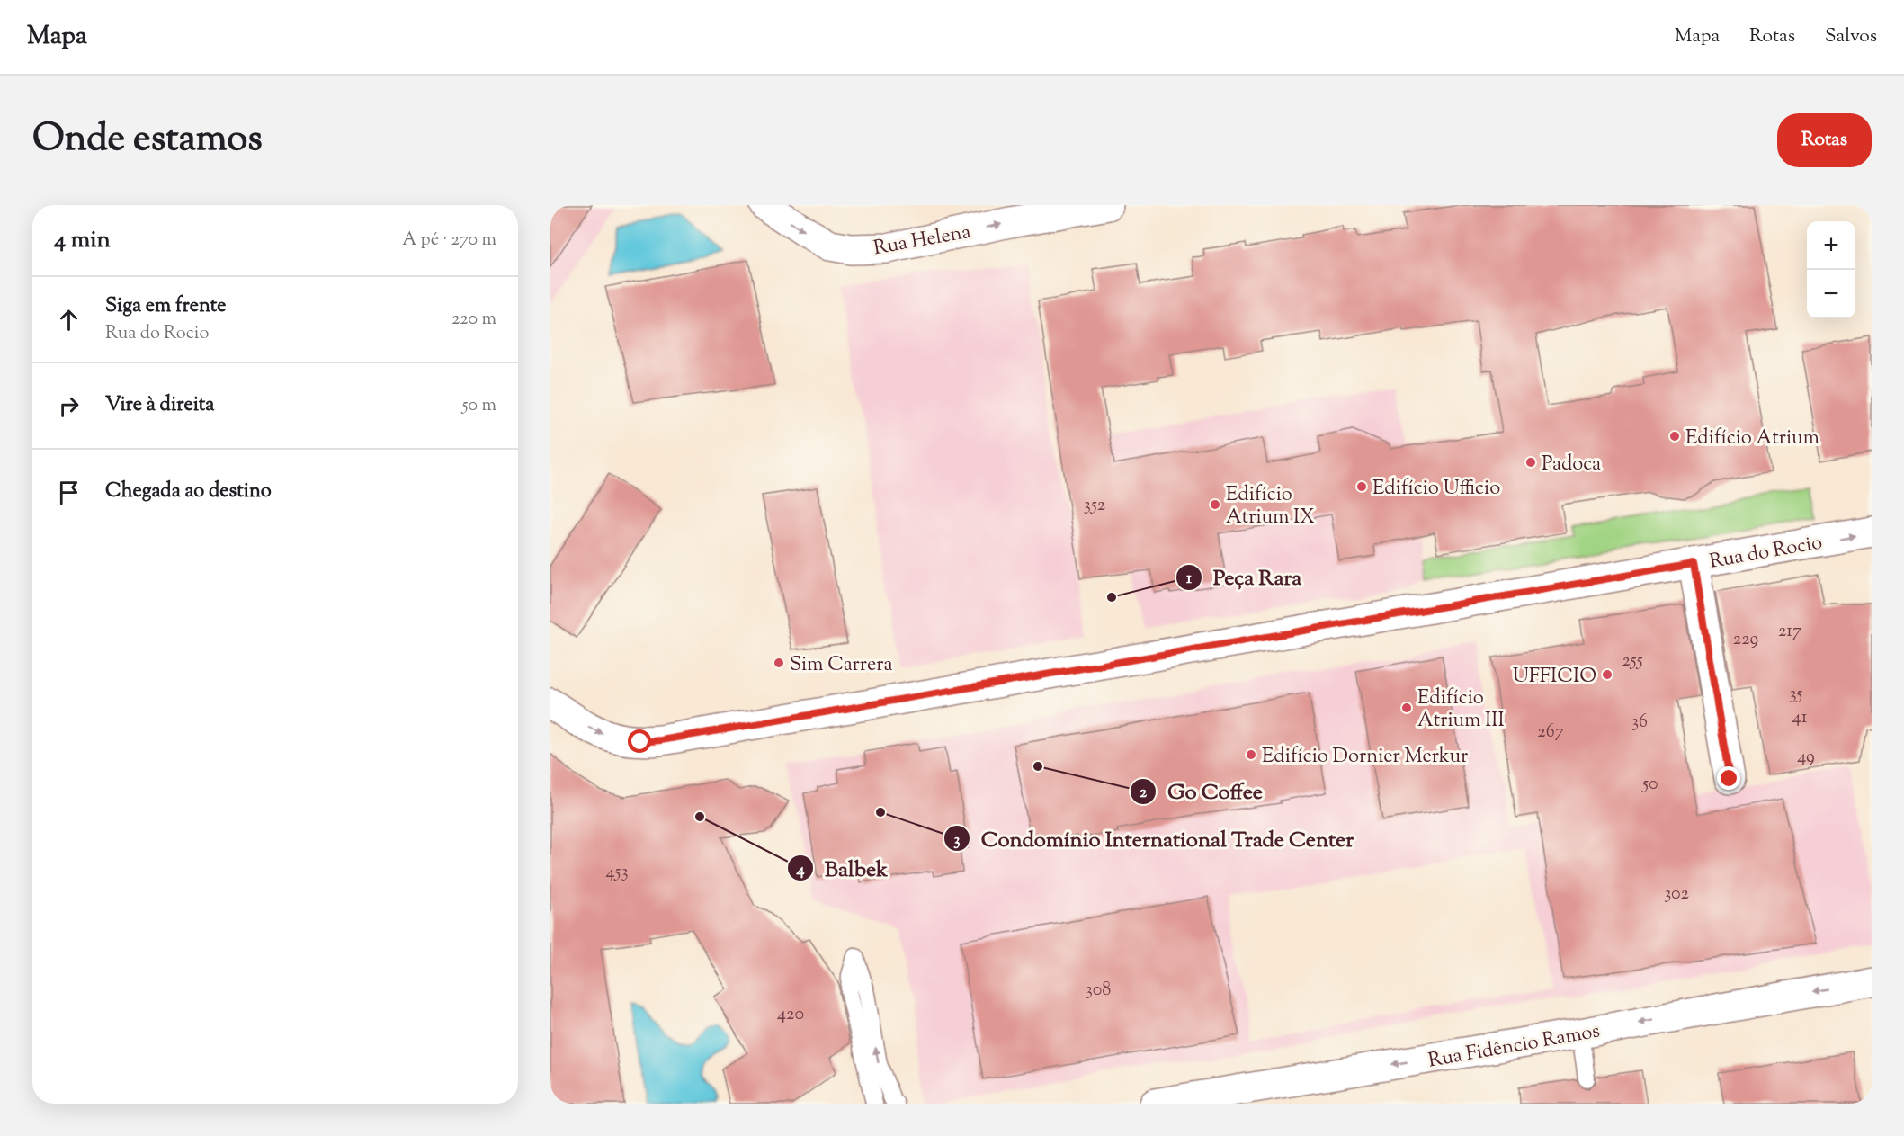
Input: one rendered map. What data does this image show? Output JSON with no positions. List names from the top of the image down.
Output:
{
  "streets": {
    "street": ["Rua Helena", "Rua do Rocio", "Rua Fidêncio Ramos"]
  },
  "one_way": ["Rua Helena", "Rua do Rocio", "Rua Fidêncio Ramos"],
  "places": [
    "Edifício Atrium",
    "Padoca",
    "Edifício Ufficio",
    "Edifício Atrium IX",
    "Peça Rara",
    "Sim Carrera",
    "UFFICIO",
    "Edifício Atrium III",
    "Edifício Dornier Merkur",
    "Go Coffee",
    "Condomínio International Trade Center",
    "Balbek"
  ],
  "house_numbers": [
    "352",
    "217",
    "229",
    "255",
    "35",
    "41",
    "36",
    "267",
    "49",
    "50",
    "453",
    "302",
    "308",
    "420"
  ],
  "page": {
    "header": "Mapa",
    "nav": ["Mapa", "Rotas", "Salvos"],
    "title": "Onde estamos",
    "buttons": "Rotas",
    "heading": ["4 min", "A pé · 270 m"],
    "map_buttons": ["+", "−"],
    "list": [
      ["Siga em frente", "Rua do Rocio", "220 m"],
      ["Vire à direita", "50 m"],
      "Chegada ao destino"
    ]
  }
}
